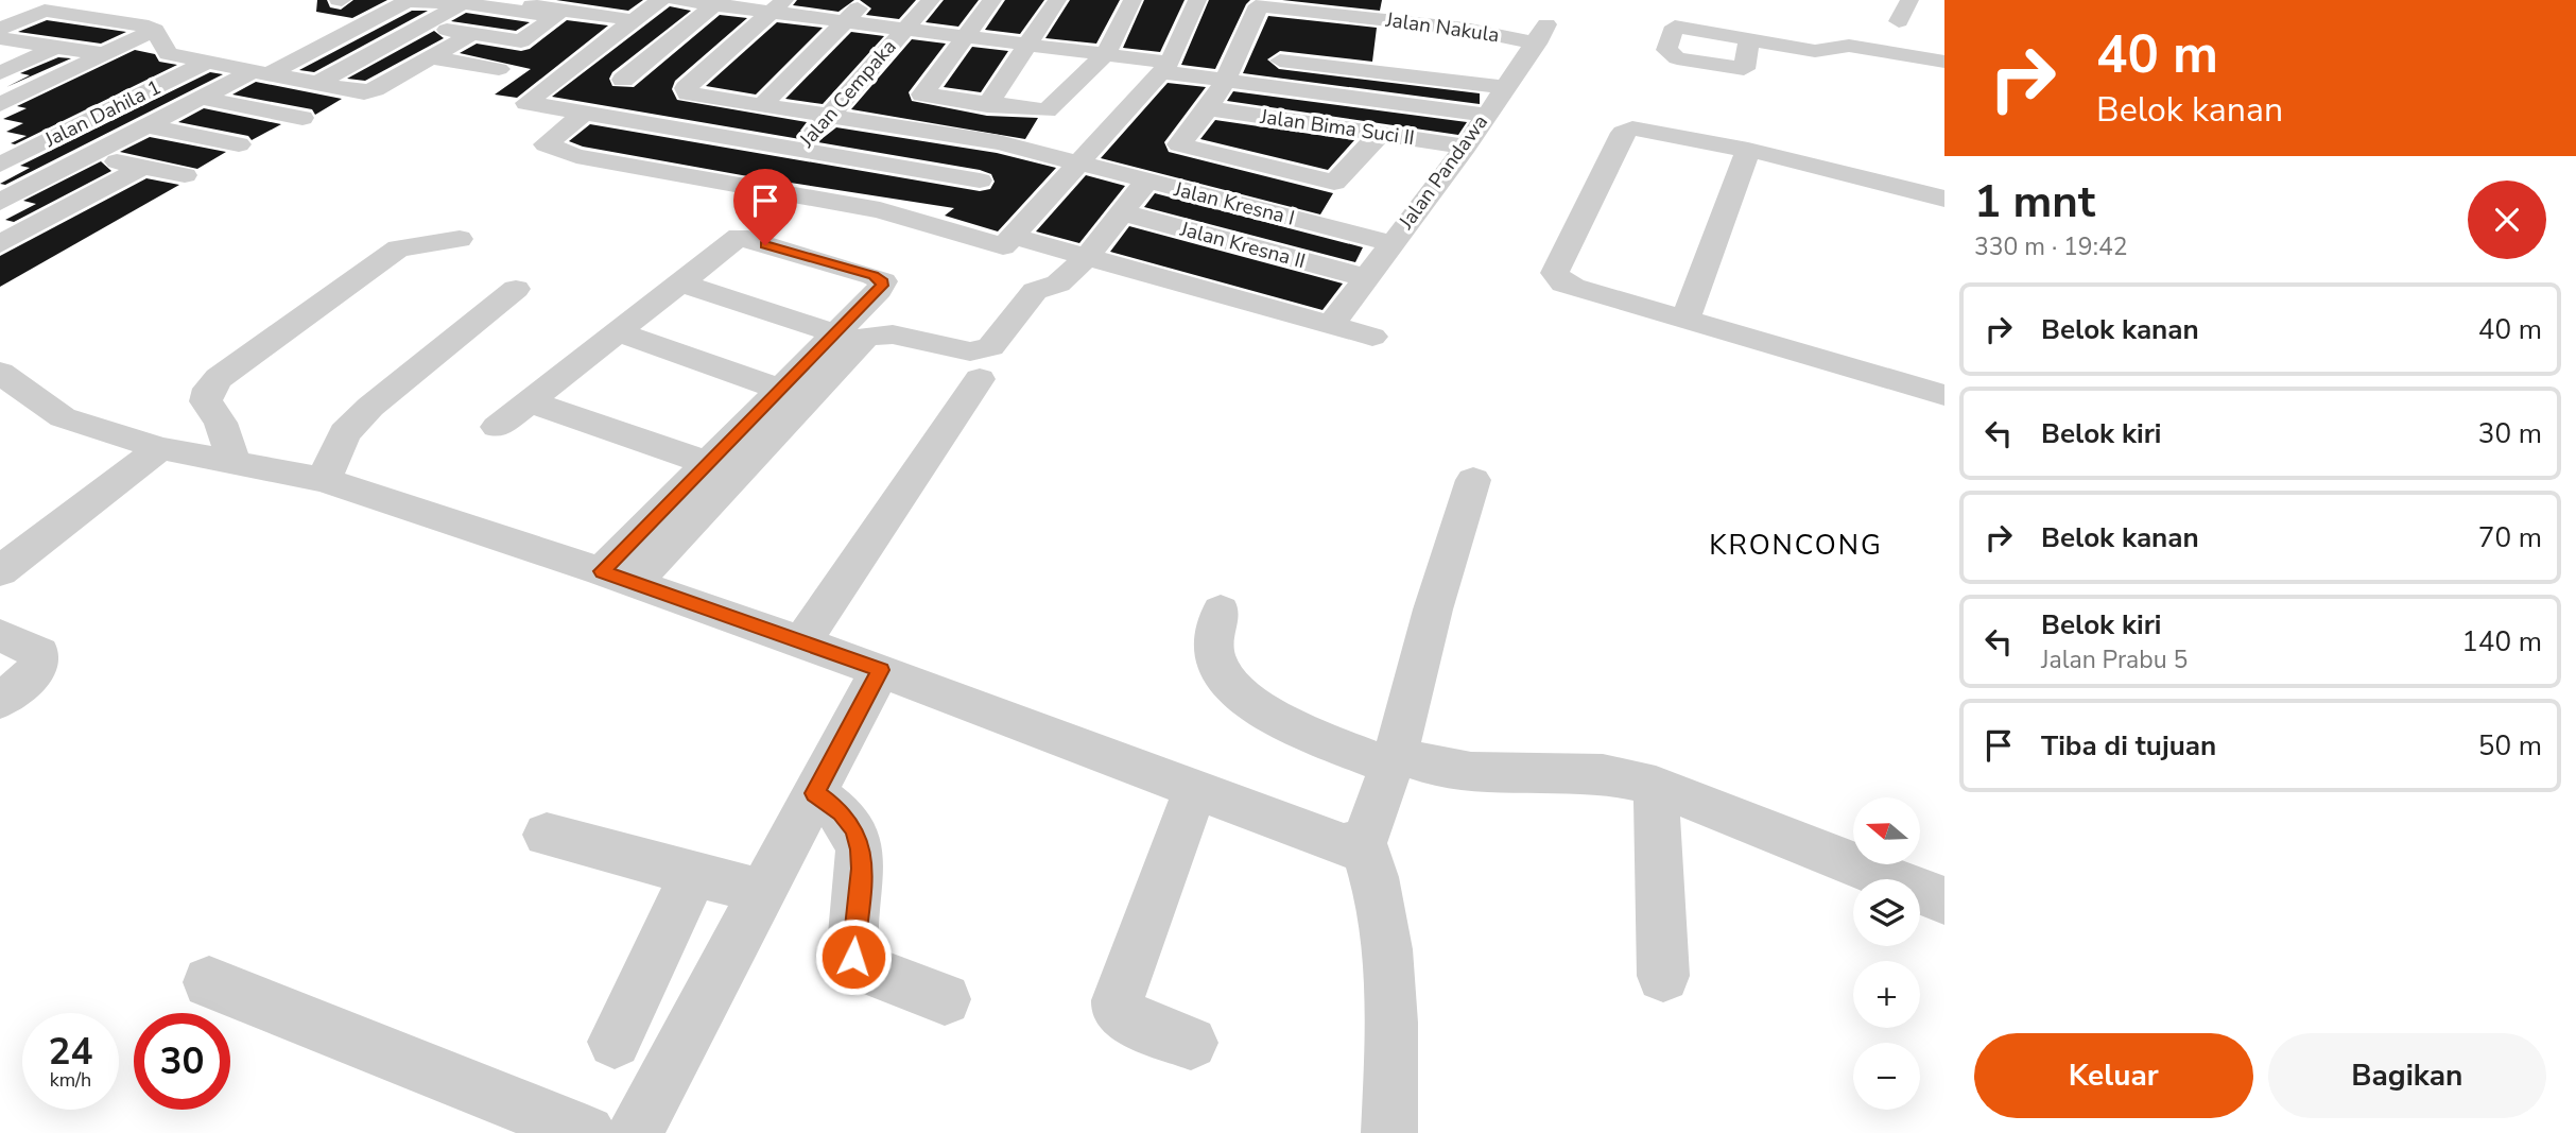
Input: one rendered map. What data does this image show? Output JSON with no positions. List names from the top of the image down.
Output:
{
  "streets": {
    "street": [
      "Jalan Nakula",
      "Jalan Cempaka",
      "Jalan Dahila 1",
      "Jalan Bima Suci II",
      "Jalan Pandawa",
      "Jalan Kresna I",
      "Jalan Kresna II"
    ]
  },
  "crossings": [
    ["Jalan Nakula", "Jalan Pandawa"],
    ["Jalan Cempaka", "Jalan Kresna I"],
    ["Jalan Bima Suci II", "Jalan Pandawa"],
    ["Jalan Pandawa", "Jalan Kresna I"],
    ["Jalan Pandawa", "Jalan Kresna II"]
  ],
  "districts": ["KRONCONG"],
  "north": "left",
  "page": {
    "turn": ["40 m", "Belok kanan"],
    "heading": ["1 mnt", "330 m · 19:42"],
    "list": [
      {
        "name": "Belok kanan",
        "value": "40 m"
      },
      {
        "name": "Belok kiri",
        "value": "30 m"
      },
      {
        "name": "Belok kanan",
        "value": "70 m"
      },
      {
        "name": "Belok kiri",
        "note": "Jalan Prabu 5",
        "value": "140 m"
      },
      {
        "name": "Tiba di tujuan",
        "value": "50 m"
      }
    ],
    "map_buttons": ["+", "−"],
    "speed": "24 km/h",
    "limit": "30",
    "buttons": ["Keluar", "Bagikan"]
  }
}
